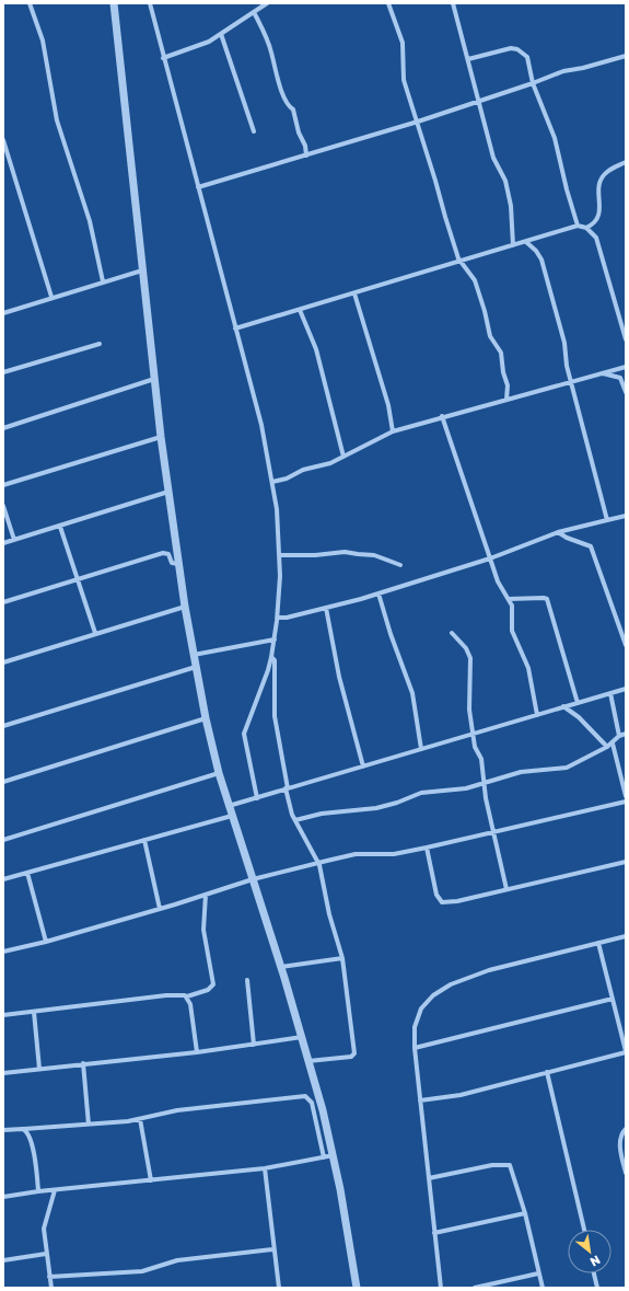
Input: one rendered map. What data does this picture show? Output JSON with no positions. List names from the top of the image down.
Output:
{
  "north": "bottom right"
}
